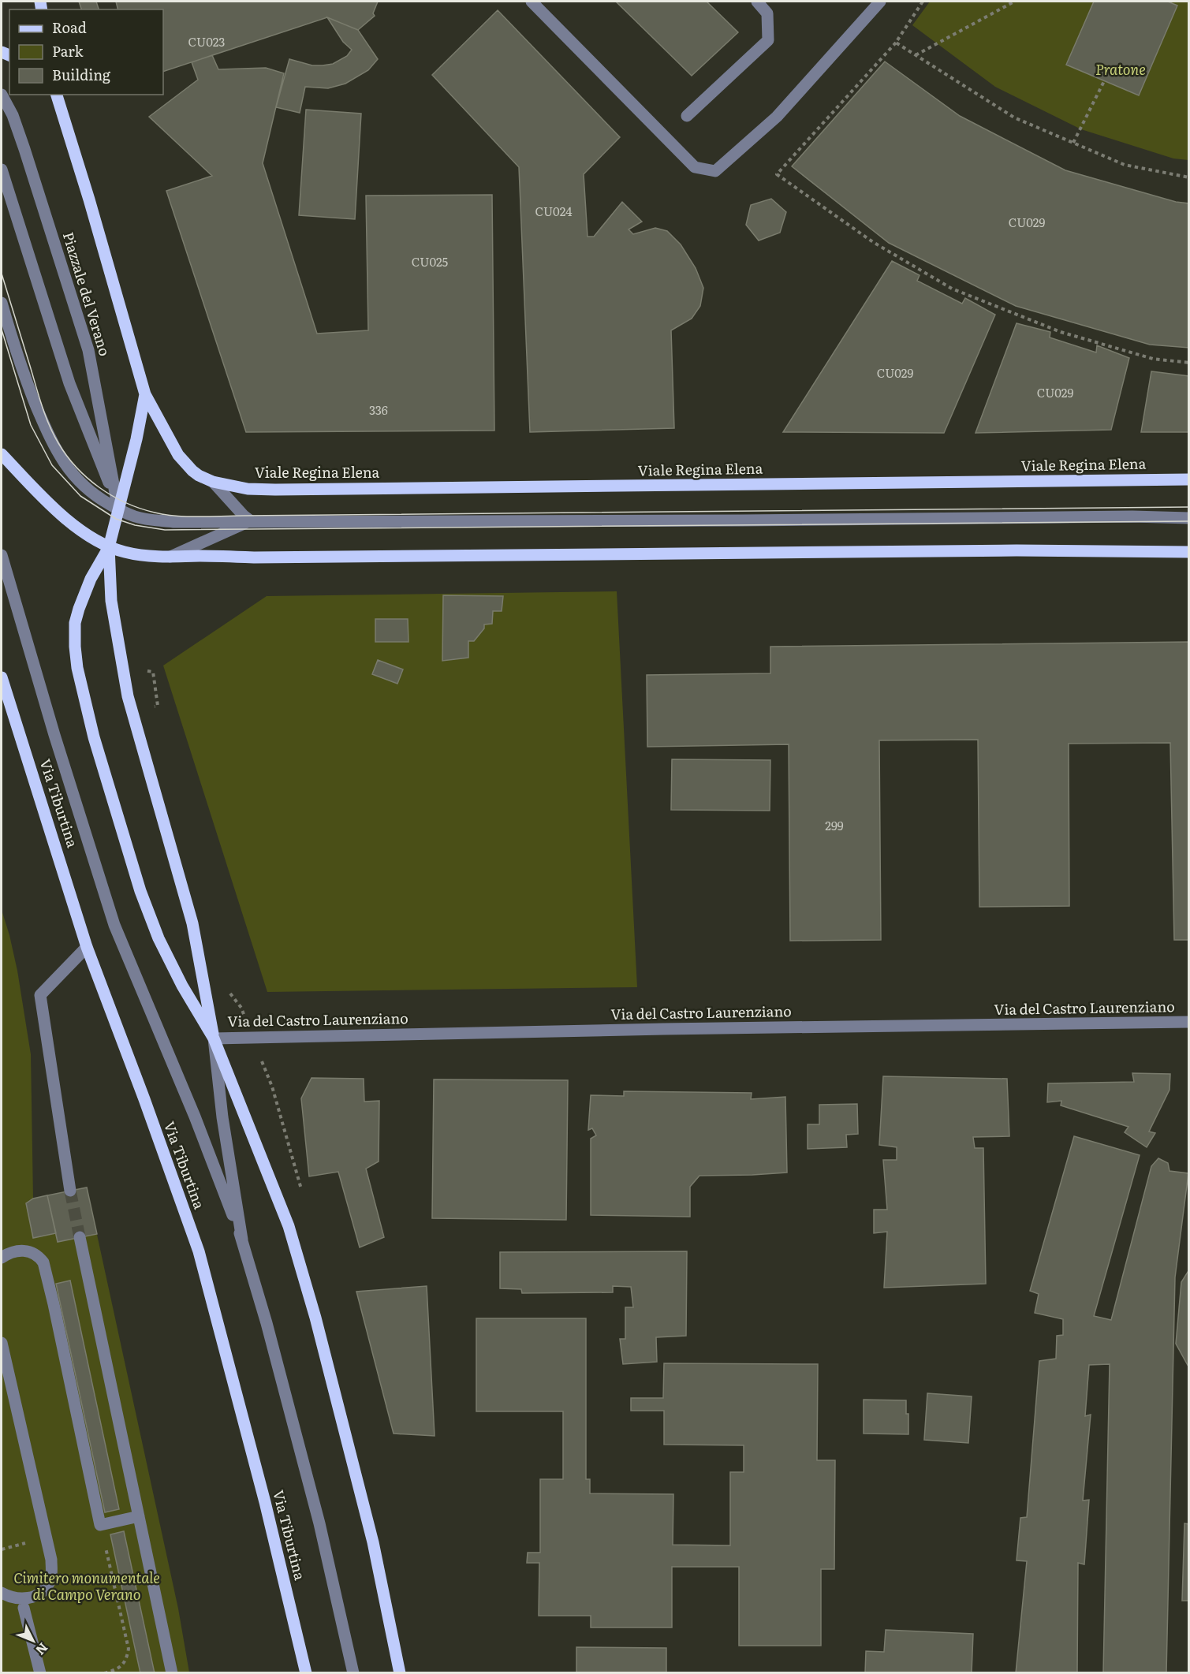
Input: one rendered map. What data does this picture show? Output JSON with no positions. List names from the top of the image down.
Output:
{
  "streets": {
    "main road": ["Piazzale del Verano", "Viale Regina Elena", "Via Tiburtina"],
    "street": ["Via del Castro Laurenziano"]
  },
  "crossings": [
    ["Piazzale del Verano", "Viale Regina Elena"],
    ["Piazzale del Verano", "Via Tiburtina"],
    ["Via Tiburtina", "Via del Castro Laurenziano"]
  ],
  "parks": ["Pratone", "Cimitero monumentale di Campo Verano"],
  "house_numbers": [
    "CU023",
    "CU024",
    "CU029",
    "CU025",
    "CU029",
    "CU029",
    "336",
    "299"
  ],
  "legend": ["Road", "Park", "Building"],
  "north": "bottom right"
}
